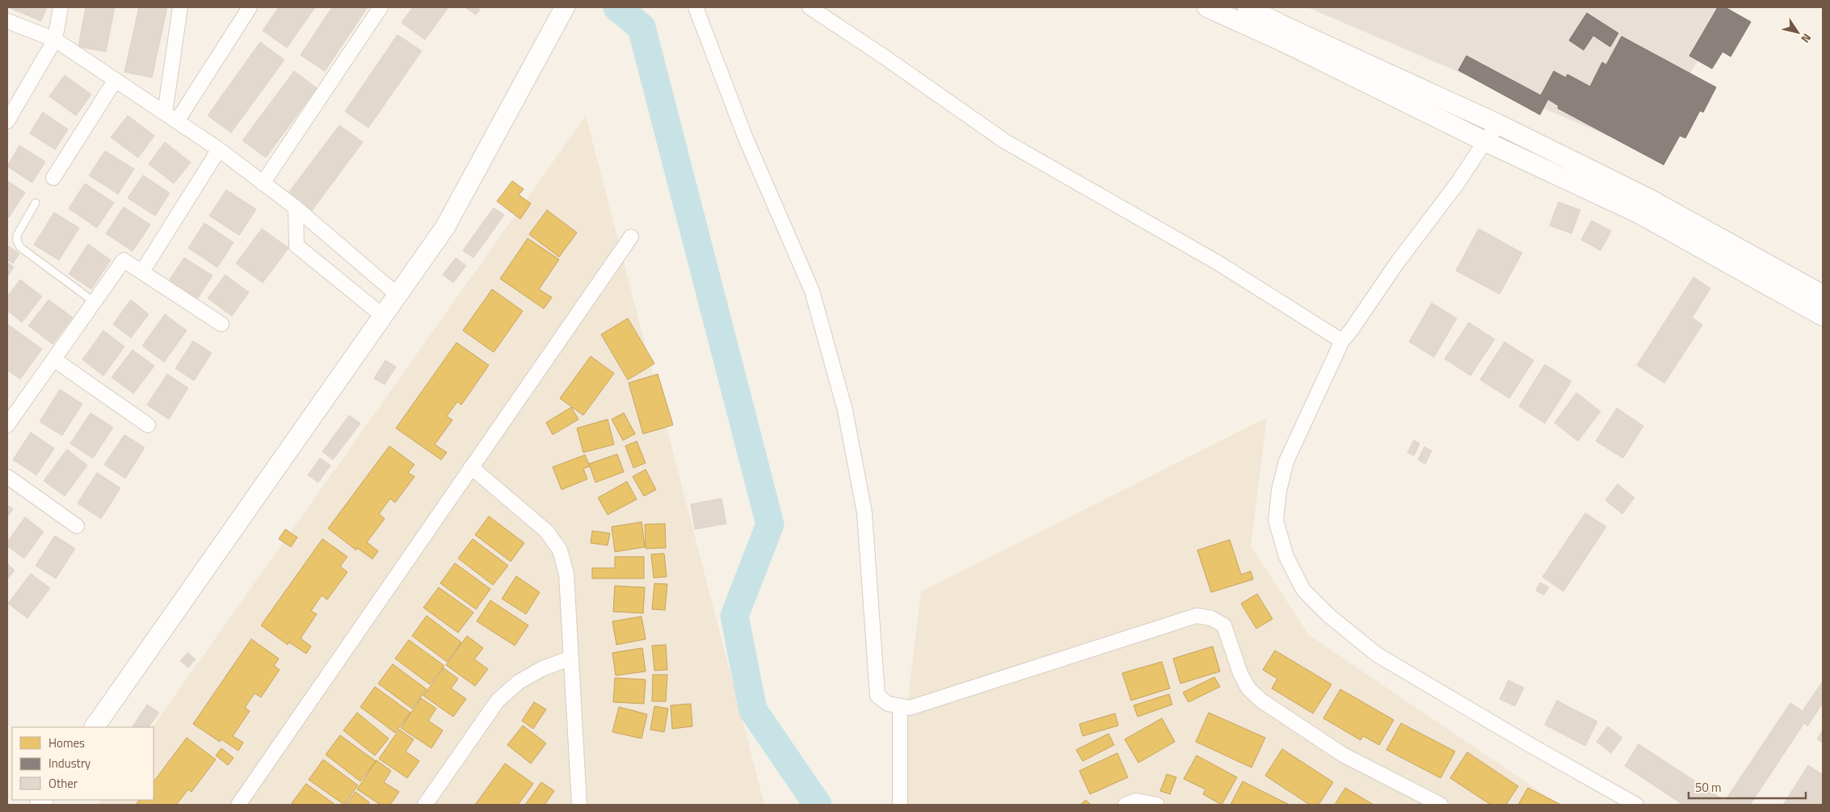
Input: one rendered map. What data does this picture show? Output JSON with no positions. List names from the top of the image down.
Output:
{
  "legend": ["Homes", "Industry", "Other"],
  "scale_bar": "50 m",
  "north": "bottom right"
}
